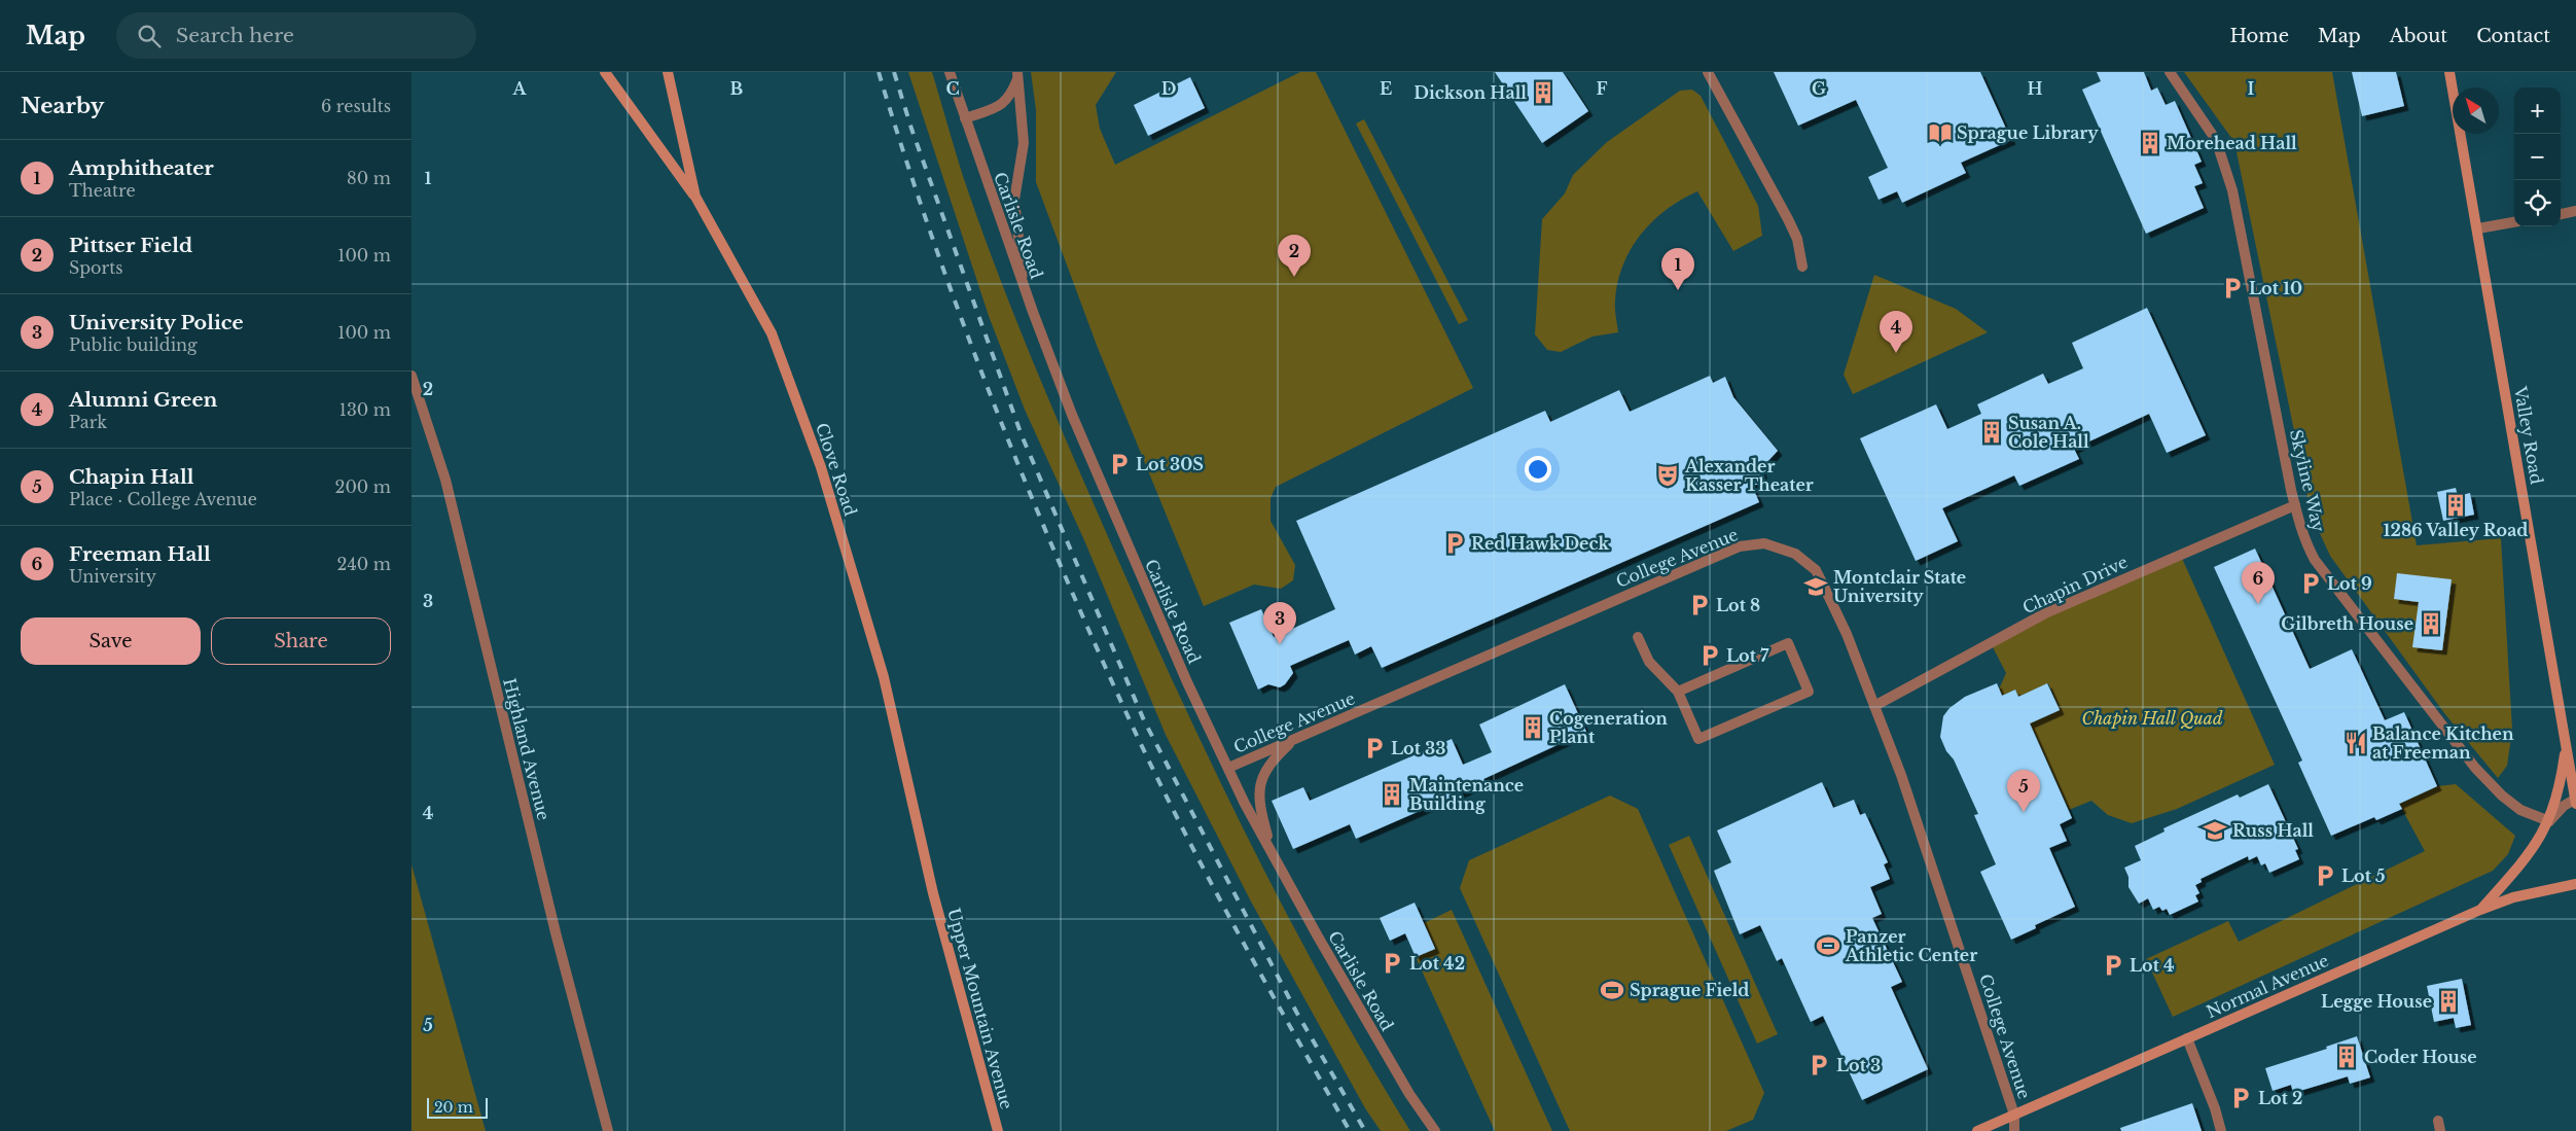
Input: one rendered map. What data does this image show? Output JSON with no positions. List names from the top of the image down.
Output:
{
  "streets": {
    "street": [
      "Carlisle Road",
      "Valley Road",
      "Clove Road",
      "Skyline Way",
      "College Avenue",
      "Chapin Drive",
      "Highland Avenue",
      "Normal Avenue",
      "Upper Mountain Avenue"
    ]
  },
  "crossings": [
    ["Carlisle Road", "College Avenue"],
    ["Clove Road", "Upper Mountain Avenue"],
    ["Skyline Way", "Chapin Drive"],
    ["College Avenue", "Chapin Drive"],
    ["College Avenue", "Normal Avenue"]
  ],
  "parks": ["Chapin Hall Quad"],
  "places": {
    "building": [
      "Dickson Hall",
      "Morehead Hall",
      "Susan A. Cole Hall",
      "1286 Valley Road",
      "Gilbreth House",
      "Cogeneration Plant",
      "Maintenance Building",
      "Legge House",
      "Coder House"
    ],
    "library": ["Sprague Library"],
    "parking": [
      "Lot 10",
      "Lot 30S",
      "Red Hawk Deck",
      "Lot 9",
      "Lot 8",
      "Lot 7",
      "Lot 33",
      "Lot 5",
      "Lot 42",
      "Lot 4",
      "Lot 3",
      "Lot 2"
    ],
    "theatre": ["Alexander Kasser Theater"],
    "school or university": ["Montclair State University", "Russ Hall"],
    "restaurant": ["Balance Kitchen at Freeman"],
    "sports": ["Panzer Athletic Center", "Sprague Field"]
  },
  "scale_bar": "20 m",
  "north": "top left",
  "page": {
    "header": "Map",
    "search": "Search here",
    "nav": [
      "Home",
      "Map",
      "About",
      "Contact"
    ],
    "heading": ["Nearby", "6 results"],
    "map_buttons": ["+", "−"],
    "list": [
      {
        "mark": "1",
        "name": "Amphitheater",
        "note": "Theatre",
        "value": "80 m"
      },
      {
        "mark": "2",
        "name": "Pittser Field",
        "note": "Sports",
        "value": "100 m"
      },
      {
        "mark": "3",
        "name": "University Police",
        "note": "Public building",
        "value": "100 m"
      },
      {
        "mark": "4",
        "name": "Alumni Green",
        "note": "Park",
        "value": "130 m"
      },
      {
        "mark": "5",
        "name": "Chapin Hall",
        "note": "Place · College Avenue",
        "value": "200 m"
      },
      {
        "mark": "6",
        "name": "Freeman Hall",
        "note": "University",
        "value": "240 m"
      }
    ],
    "pins": [
      "2",
      "1",
      "4",
      "6",
      "3",
      "5"
    ],
    "buttons": ["Save", "Share"],
    "scale": "20 m"
  },
  "grid": {
    "columns": [
      "A",
      "B",
      "C",
      "D",
      "E",
      "F",
      "G",
      "H",
      "I"
    ],
    "rows": [
      "1",
      "2",
      "3",
      "4",
      "5"
    ]
  }
}
